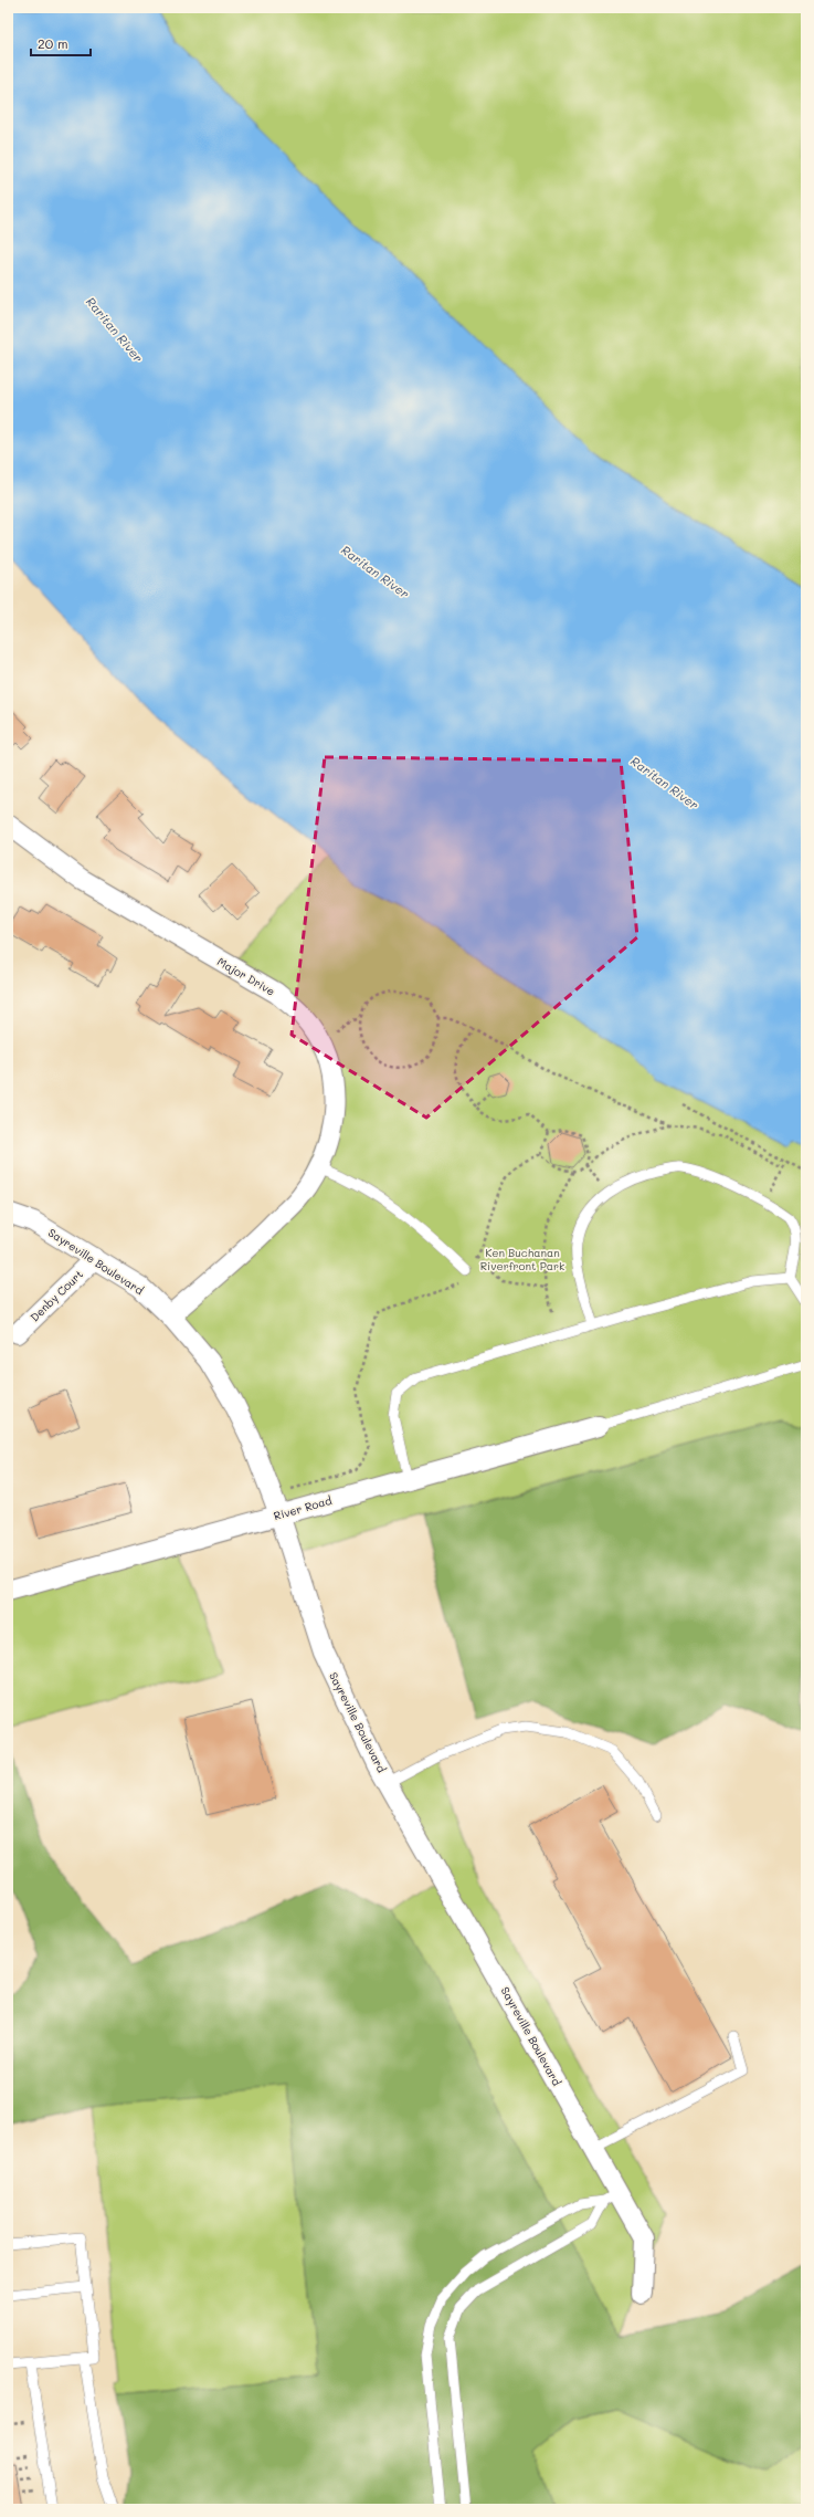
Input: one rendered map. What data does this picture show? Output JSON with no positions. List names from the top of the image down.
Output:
{
  "streets": {
    "street": [
      "Major Drive",
      "Sayreville Boulevard",
      "Denby Court",
      "River Road"
    ]
  },
  "crossings": [
    ["Major Drive", "Sayreville Boulevard"],
    ["Sayreville Boulevard", "Denby Court"],
    ["Sayreville Boulevard", "River Road"]
  ],
  "water": ["Raritan River"],
  "parks": ["Ken Buchanan Riverfront Park"],
  "scale_bar": "20 m"
}
